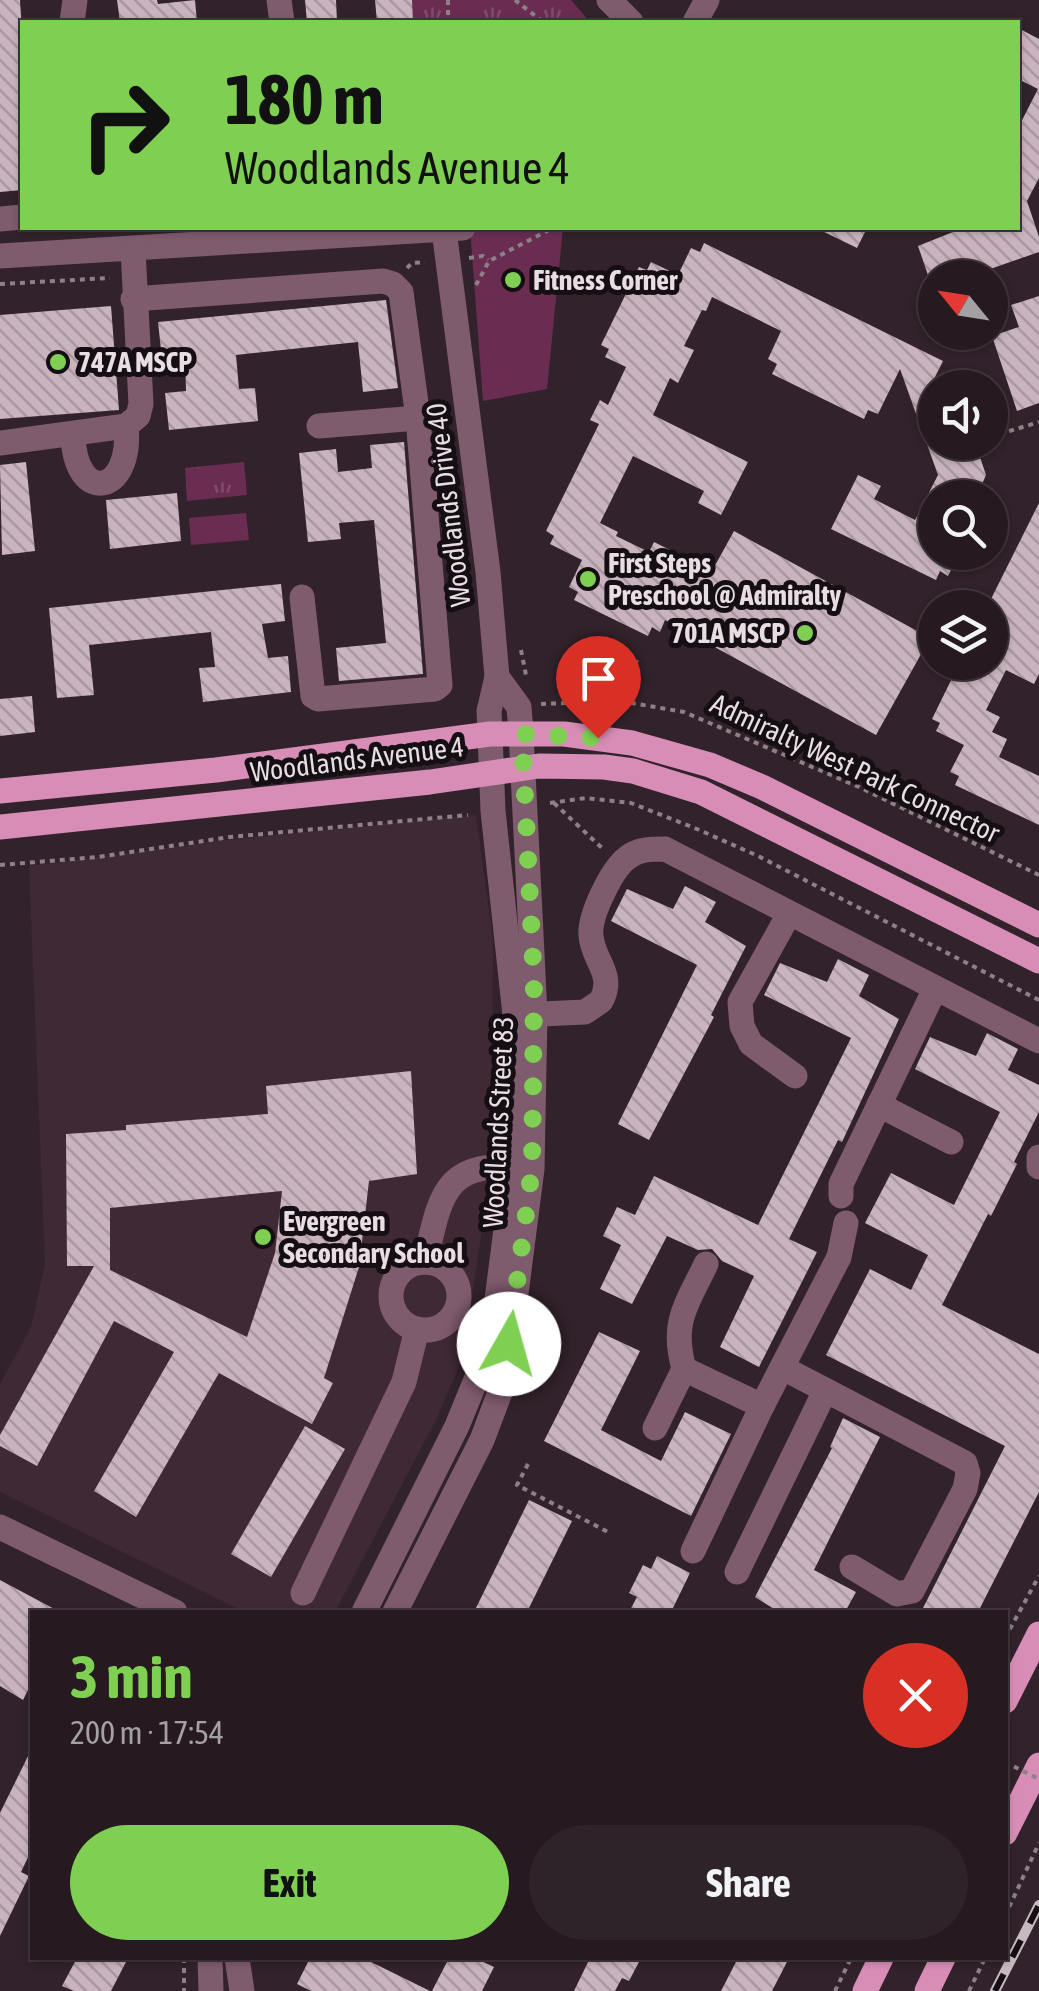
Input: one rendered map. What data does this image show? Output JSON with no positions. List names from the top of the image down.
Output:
{
  "streets": {
    "main road": ["Woodlands Avenue 4"],
    "street": ["Woodlands Drive 40", "Woodlands Street 83"],
    "path": ["Admiralty West Park Connector"]
  },
  "crossings": [
    ["Woodlands Drive 40", "Woodlands Avenue 4"],
    ["Woodlands Drive 40", "Woodlands Street 83"],
    ["Woodlands Avenue 4", "Woodlands Street 83"]
  ],
  "places": [
    "Fitness Corner",
    "747A MSCP",
    "First Steps Preschool @ Admiralty",
    "701A MSCP",
    "Evergreen Secondary School"
  ],
  "north": "top left",
  "page": {
    "turn": ["180 m", "Woodlands Avenue 4"],
    "heading": ["3 min", "200 m · 17:54"],
    "buttons": ["Exit", "Share"]
  }
}
